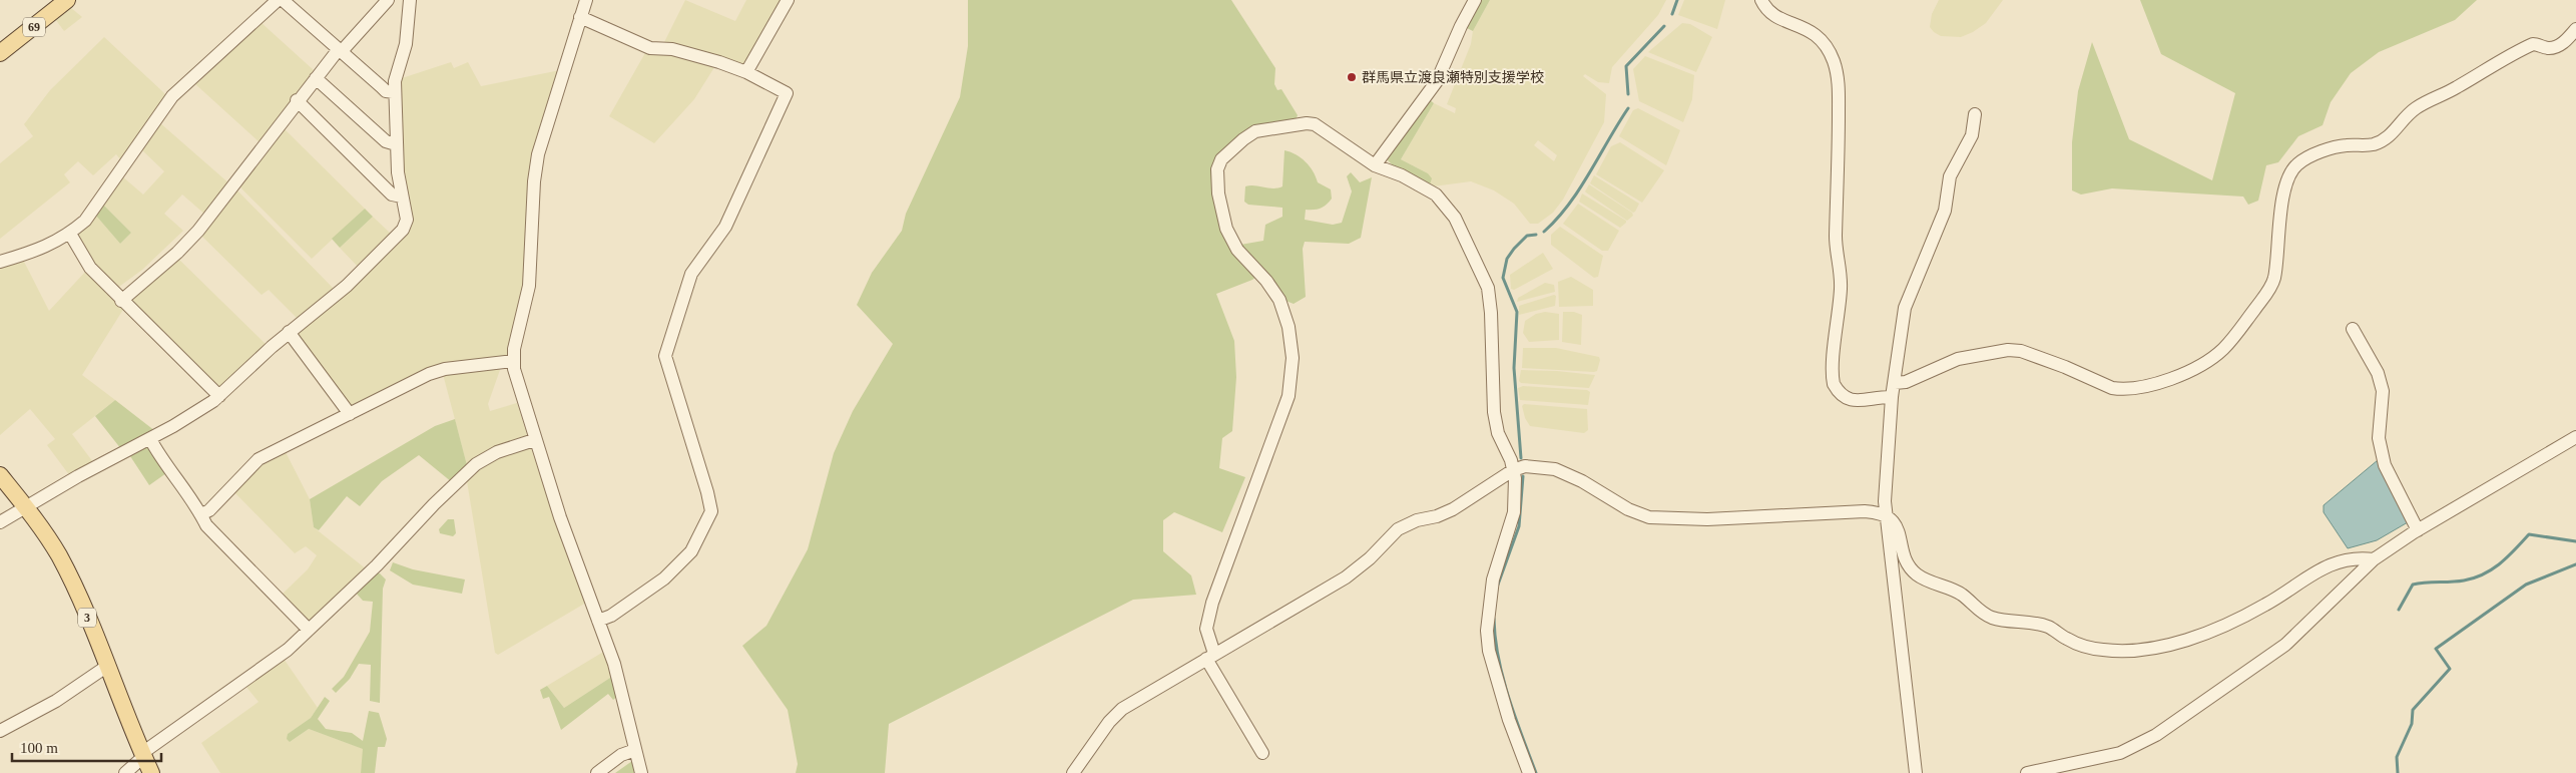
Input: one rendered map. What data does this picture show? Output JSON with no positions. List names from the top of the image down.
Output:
{
  "streets": {
    "main road": ["69", "3"]
  },
  "places": ["群馬県立渡良瀬特別支援学校"],
  "scale_bar": "100 m"
}
